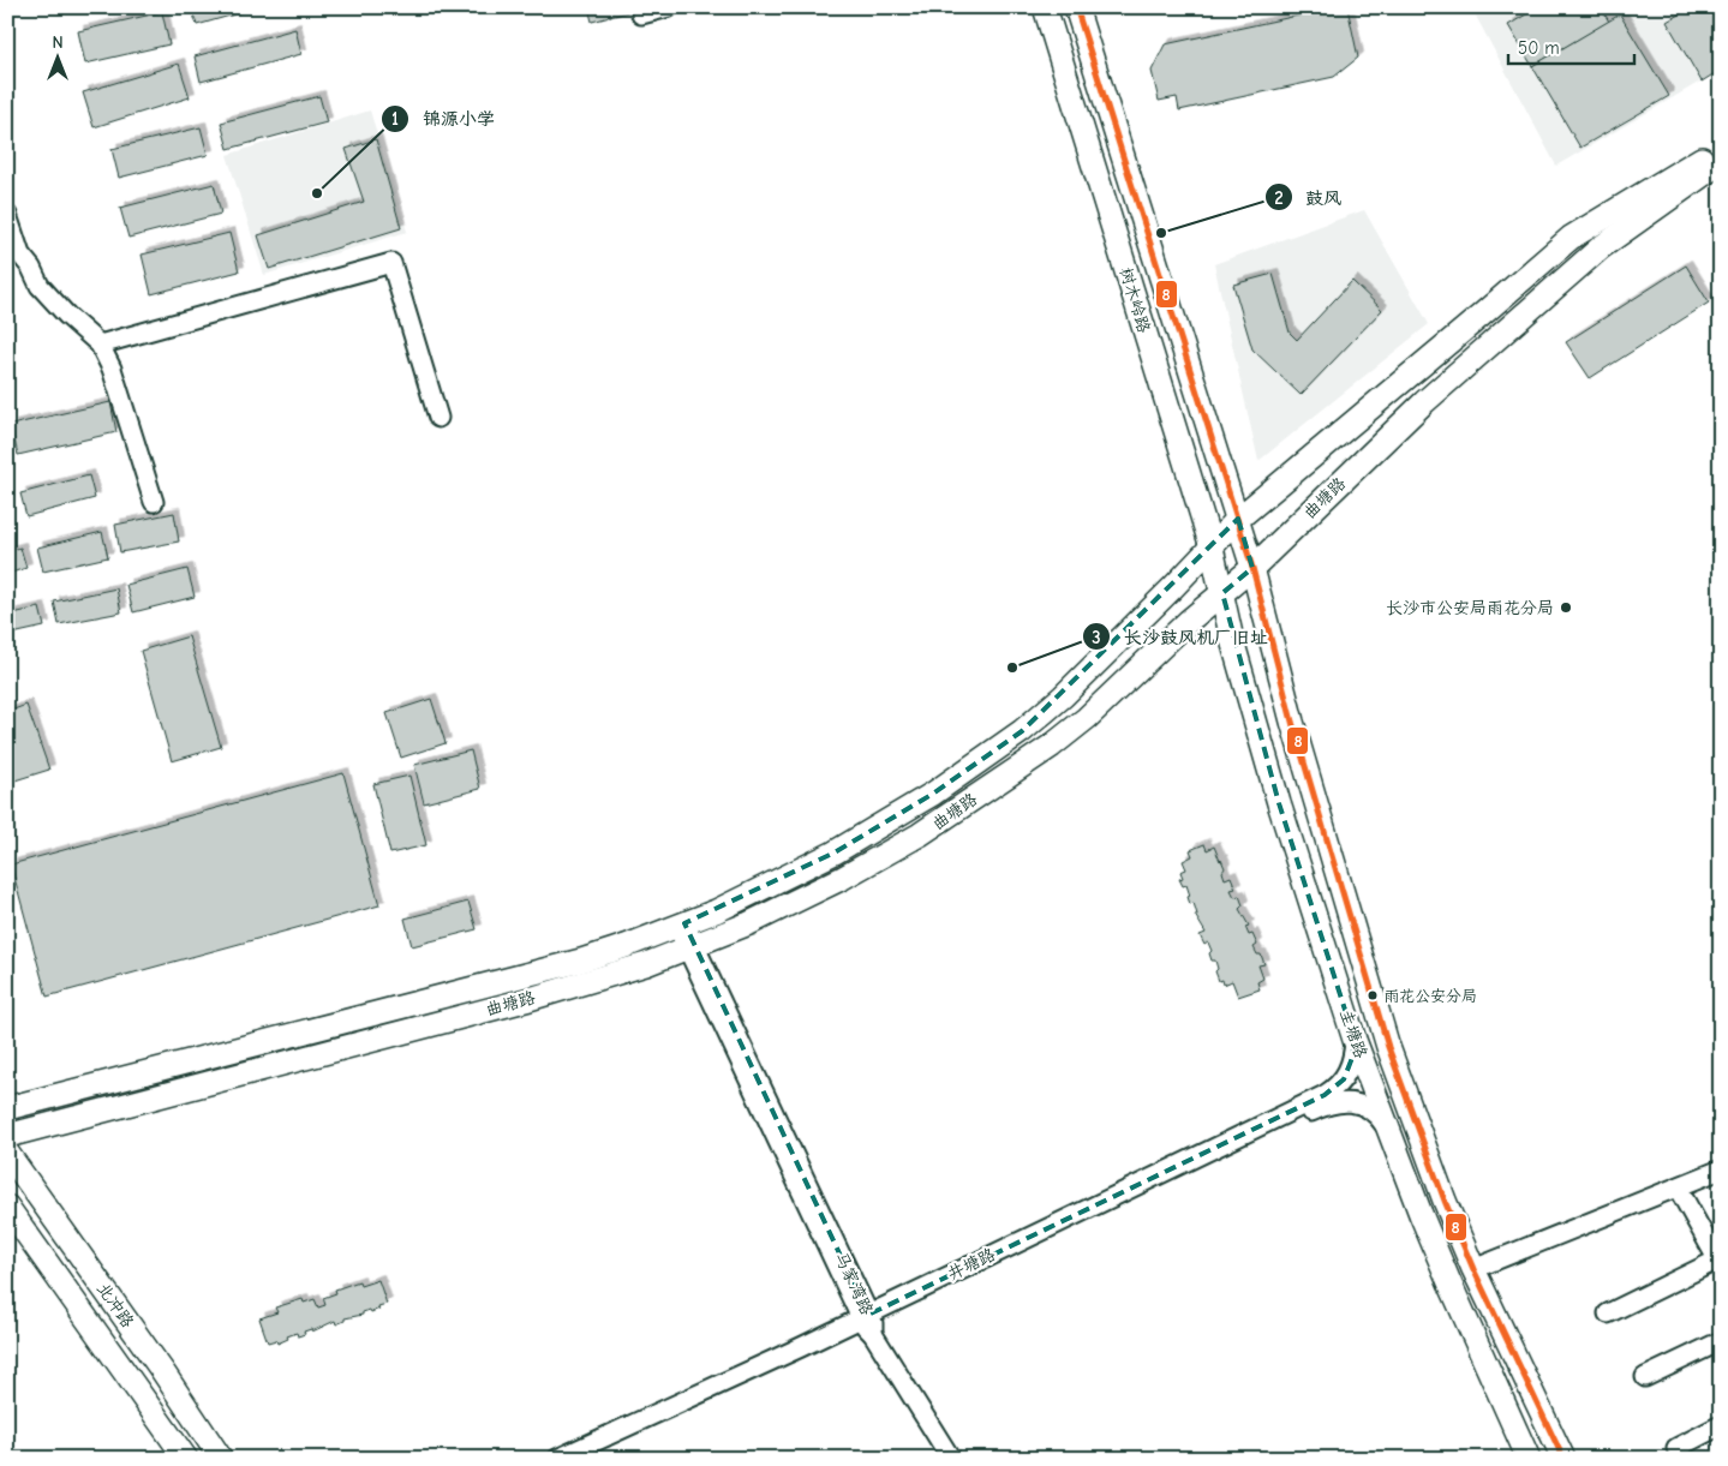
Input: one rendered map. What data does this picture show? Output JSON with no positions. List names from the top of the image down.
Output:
{
  "streets": {
    "main road": [
      "树木岭路",
      "曲塘路",
      "圭塘路",
      "北冲路"
    ],
    "street": ["井塘路", "马家湾路"]
  },
  "crossings": [
    ["树木岭路", "曲塘路"],
    ["树木岭路", "圭塘路"],
    ["曲塘路", "圭塘路"],
    ["曲塘路", "马家湾路"],
    ["圭塘路", "井塘路"],
    ["井塘路", "马家湾路"]
  ],
  "places": [
    "锦源小学",
    "鼓风",
    "长沙市公安局雨花分局",
    "长沙鼓风机厂旧址",
    "雨花公安分局"
  ],
  "lines": ["transit line 8"],
  "scale_bar": "50 m",
  "north": "top"
}
